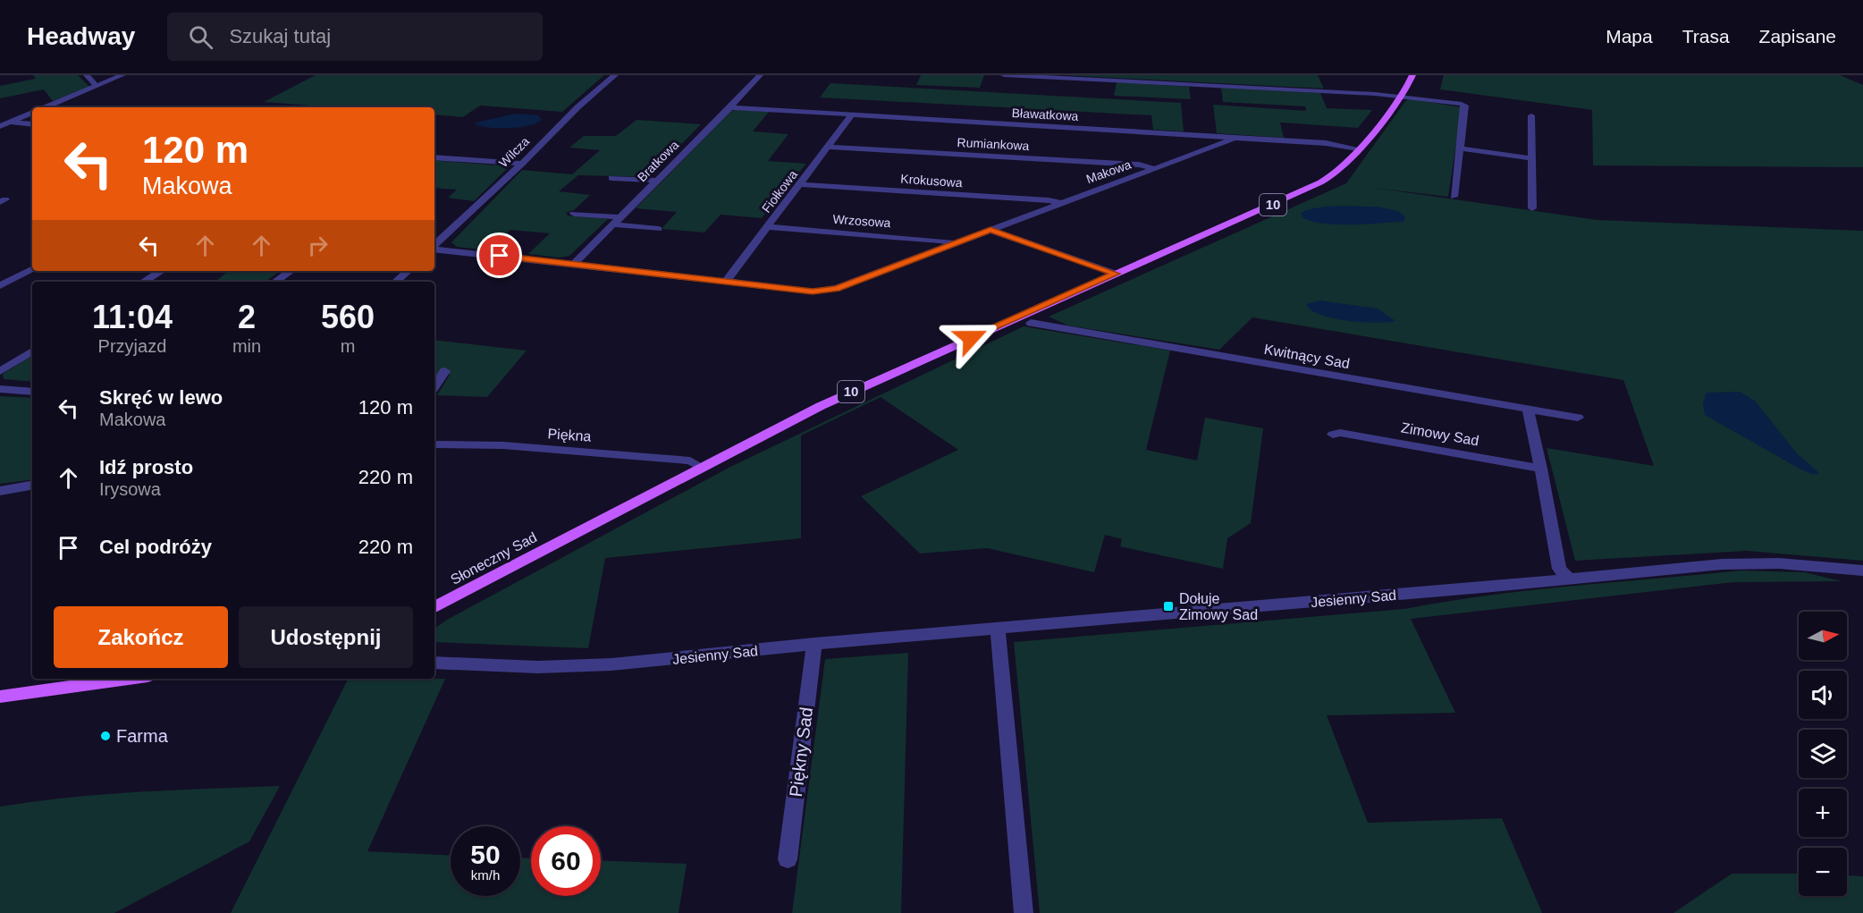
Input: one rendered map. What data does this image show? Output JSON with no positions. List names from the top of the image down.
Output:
{
  "streets": {
    "main road": ["10", "Słoneczny Sad"],
    "street": [
      "Bławatkowa",
      "Rumiankowa",
      "Wilcza",
      "Bratkowa",
      "Makowa",
      "Krokusowa",
      "Fiołkowa",
      "Wrzosowa",
      "Kwitnący Sad",
      "Zimowy Sad",
      "Piękna",
      "Jesienny Sad",
      "Piękny Sad"
    ]
  },
  "crossings": [
    ["Bławatkowa", "Bratkowa"],
    ["Bławatkowa", "Makowa"],
    ["Bławatkowa", "Fiołkowa"],
    ["Bławatkowa", "10"],
    ["Rumiankowa", "Makowa"],
    ["Rumiankowa", "Fiołkowa"],
    ["Bratkowa", "Makowa"],
    ["Makowa", "Krokusowa"],
    ["Makowa", "Fiołkowa"],
    ["Makowa", "Wrzosowa"],
    ["Krokusowa", "Fiołkowa"],
    ["Fiołkowa", "Wrzosowa"],
    ["10", "Piękna"],
    ["10", "Słoneczny Sad"],
    ["Piękna", "Słoneczny Sad"],
    ["Jesienny Sad", "Piękny Sad"]
  ],
  "places": {
    "transit": ["Dołuje Zimowy Sad"],
    "other": ["Farma"]
  },
  "north": "right",
  "page": {
    "header": "Headway",
    "search": "Szukaj tutaj",
    "nav": ["Mapa", "Trasa", "Zapisane"],
    "turn": ["120 m", "Makowa"],
    "eta": [
      "11:04",
      "Przyjazd",
      "2",
      "min",
      "560",
      "m"
    ],
    "list": [
      {
        "name": "Skręć w lewo",
        "note": "Makowa",
        "value": "120 m"
      },
      {
        "name": "Idź prosto",
        "note": "Irysowa",
        "value": "220 m"
      },
      {
        "name": "Cel podróży",
        "value": "220 m"
      }
    ],
    "buttons": ["Zakończ", "Udostępnij"],
    "map_buttons": ["+", "−"],
    "speed": "50 km/h",
    "limit": "60"
  }
}
